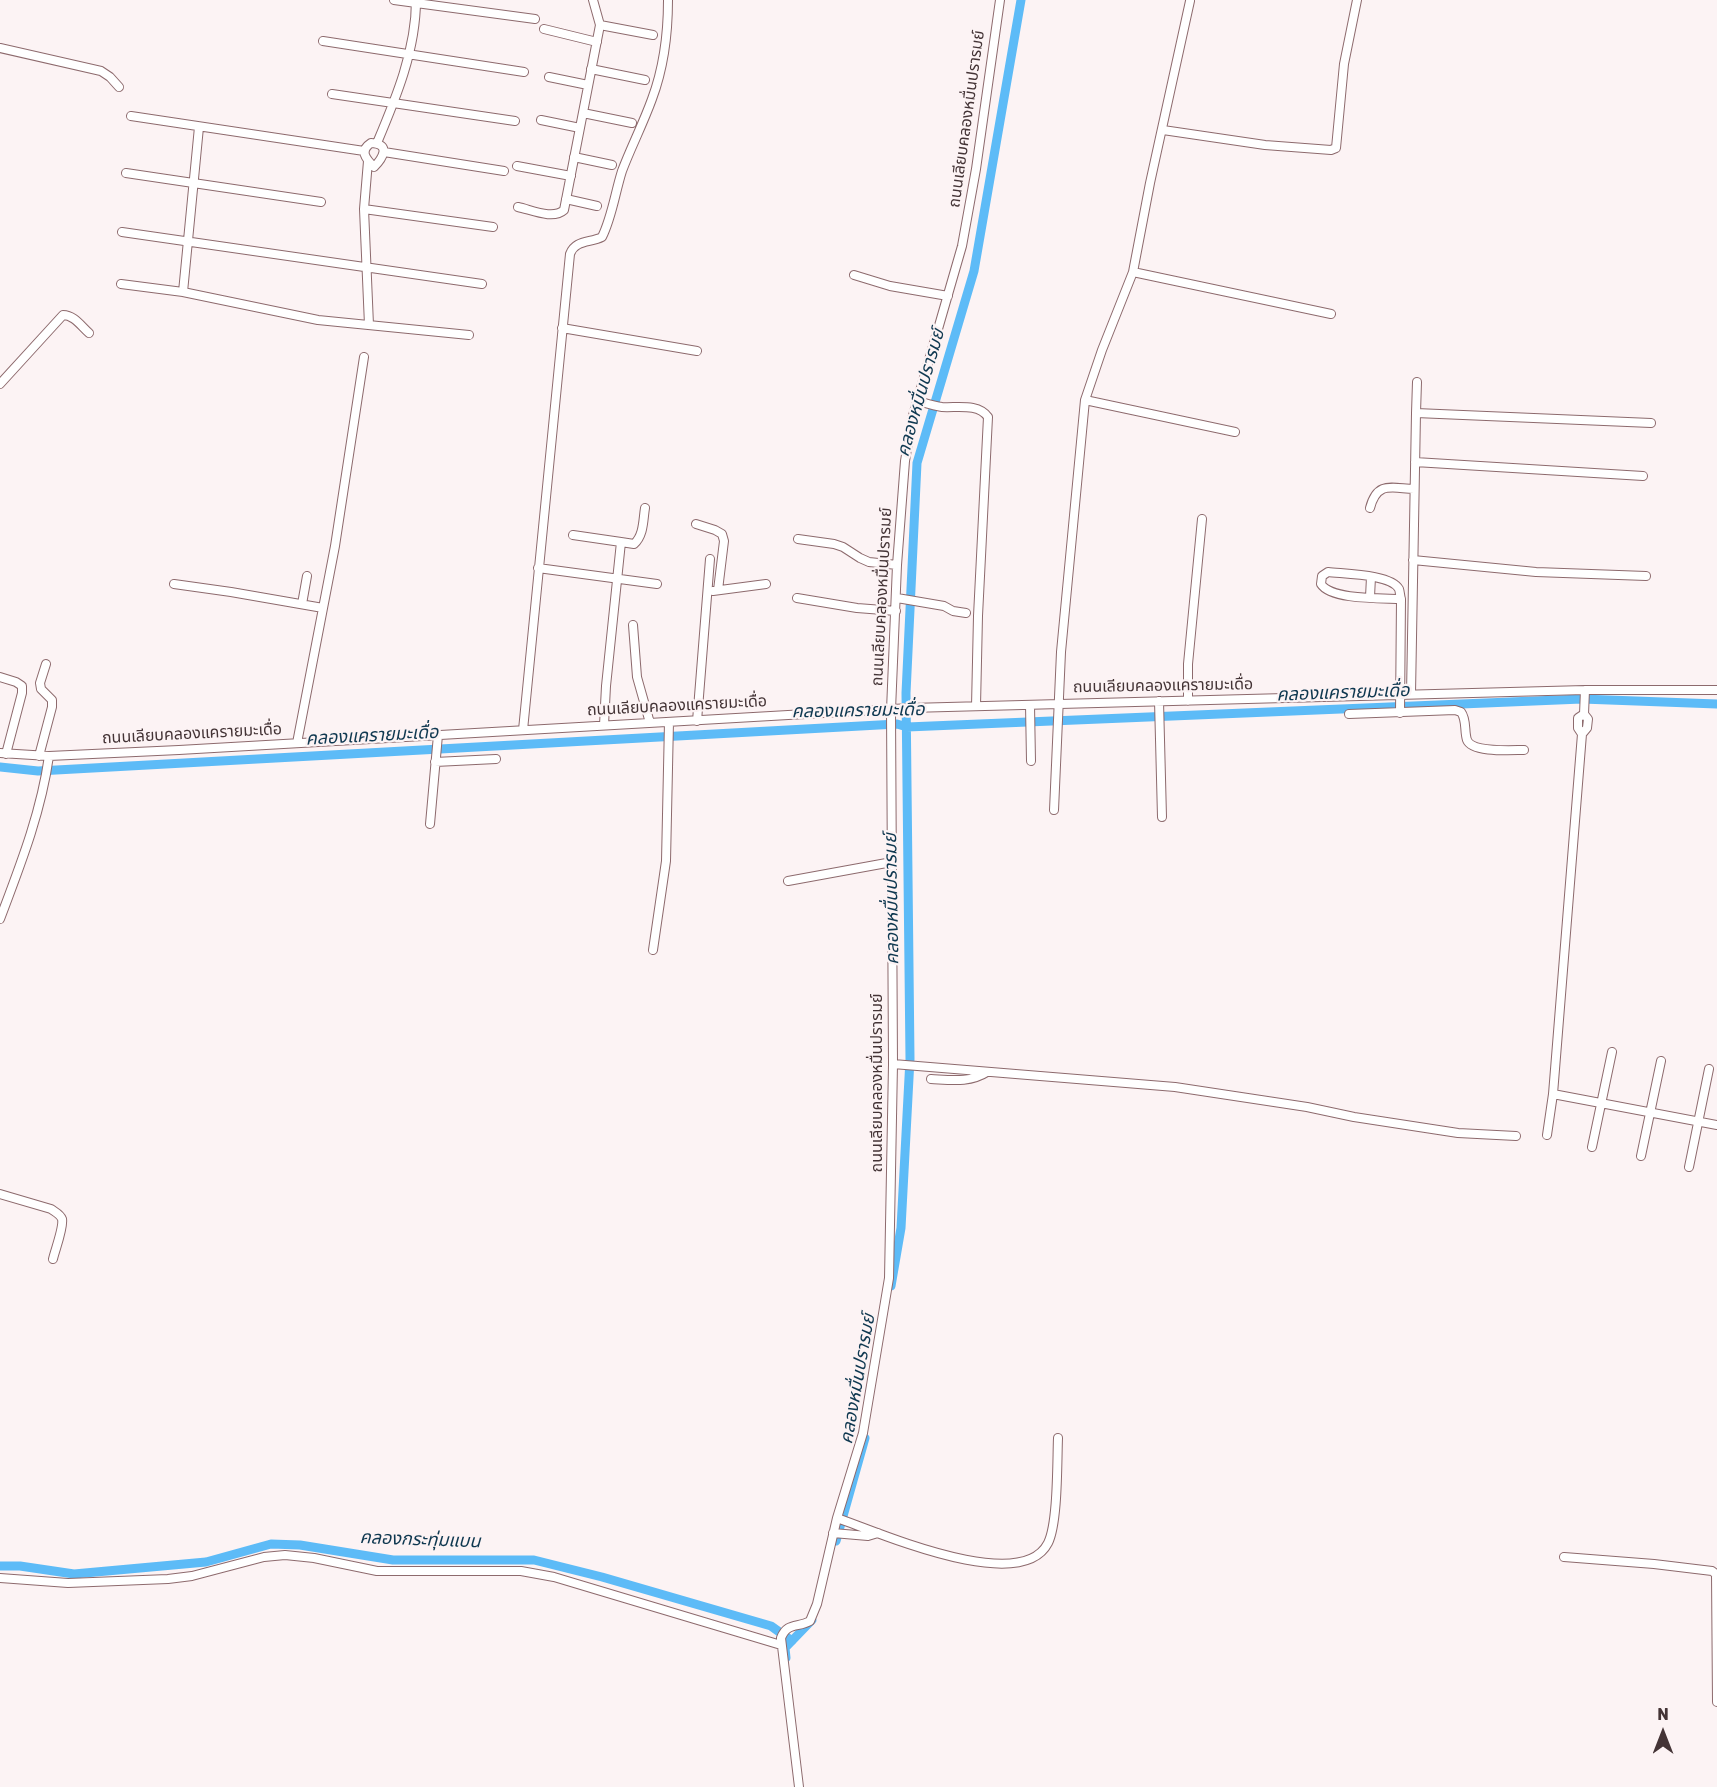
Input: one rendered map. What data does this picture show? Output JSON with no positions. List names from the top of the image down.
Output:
{
  "streets": {
    "street": ["ถนนเลียบคลองหมื่นปรารมย์", "ถนนเลียบคลองแครายมะเดื่อ"]
  },
  "crossings": [
    ["ถนนเลียบคลองหมื่นปรารมย์", "ถนนเลียบคลองแครายมะเดื่อ"]
  ],
  "water": ["คลองหมื่นปรารมย์", "คลองแครายมะเดื่อ", "คลองกระทุ่มแบน"],
  "north": "top"
}
